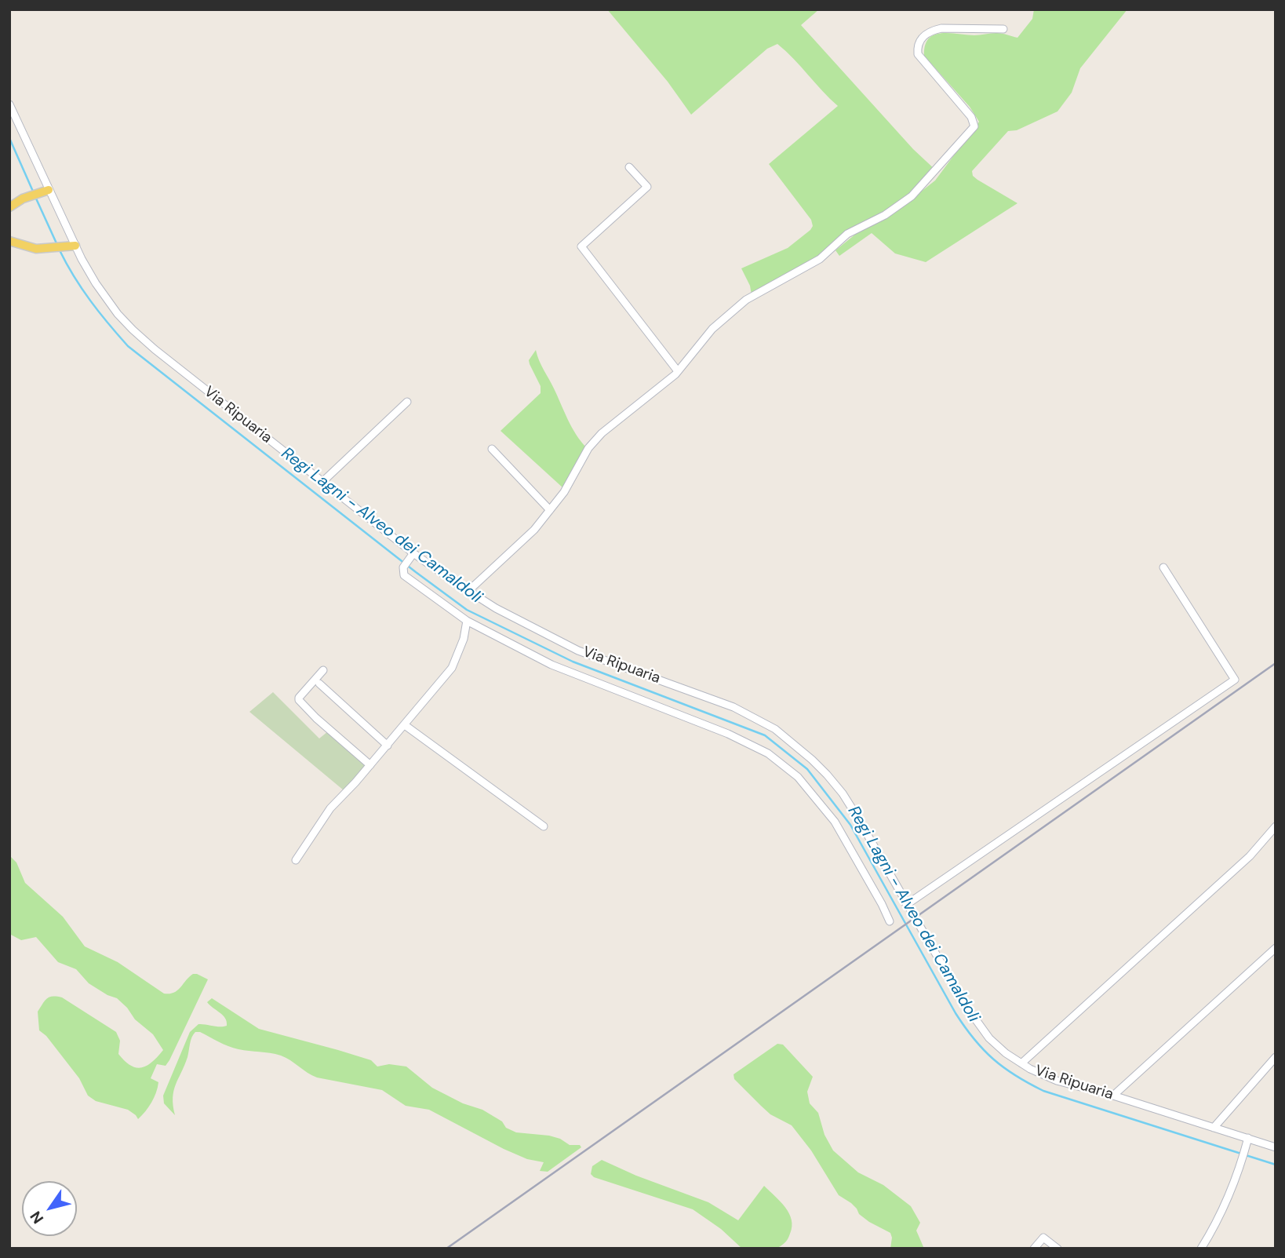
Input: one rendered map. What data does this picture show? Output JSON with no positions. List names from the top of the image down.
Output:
{
  "streets": {
    "street": ["Via Ripuaria"]
  },
  "water": ["Regi Lagni - Alveo dei Camaldoli"],
  "north": "bottom left"
}
